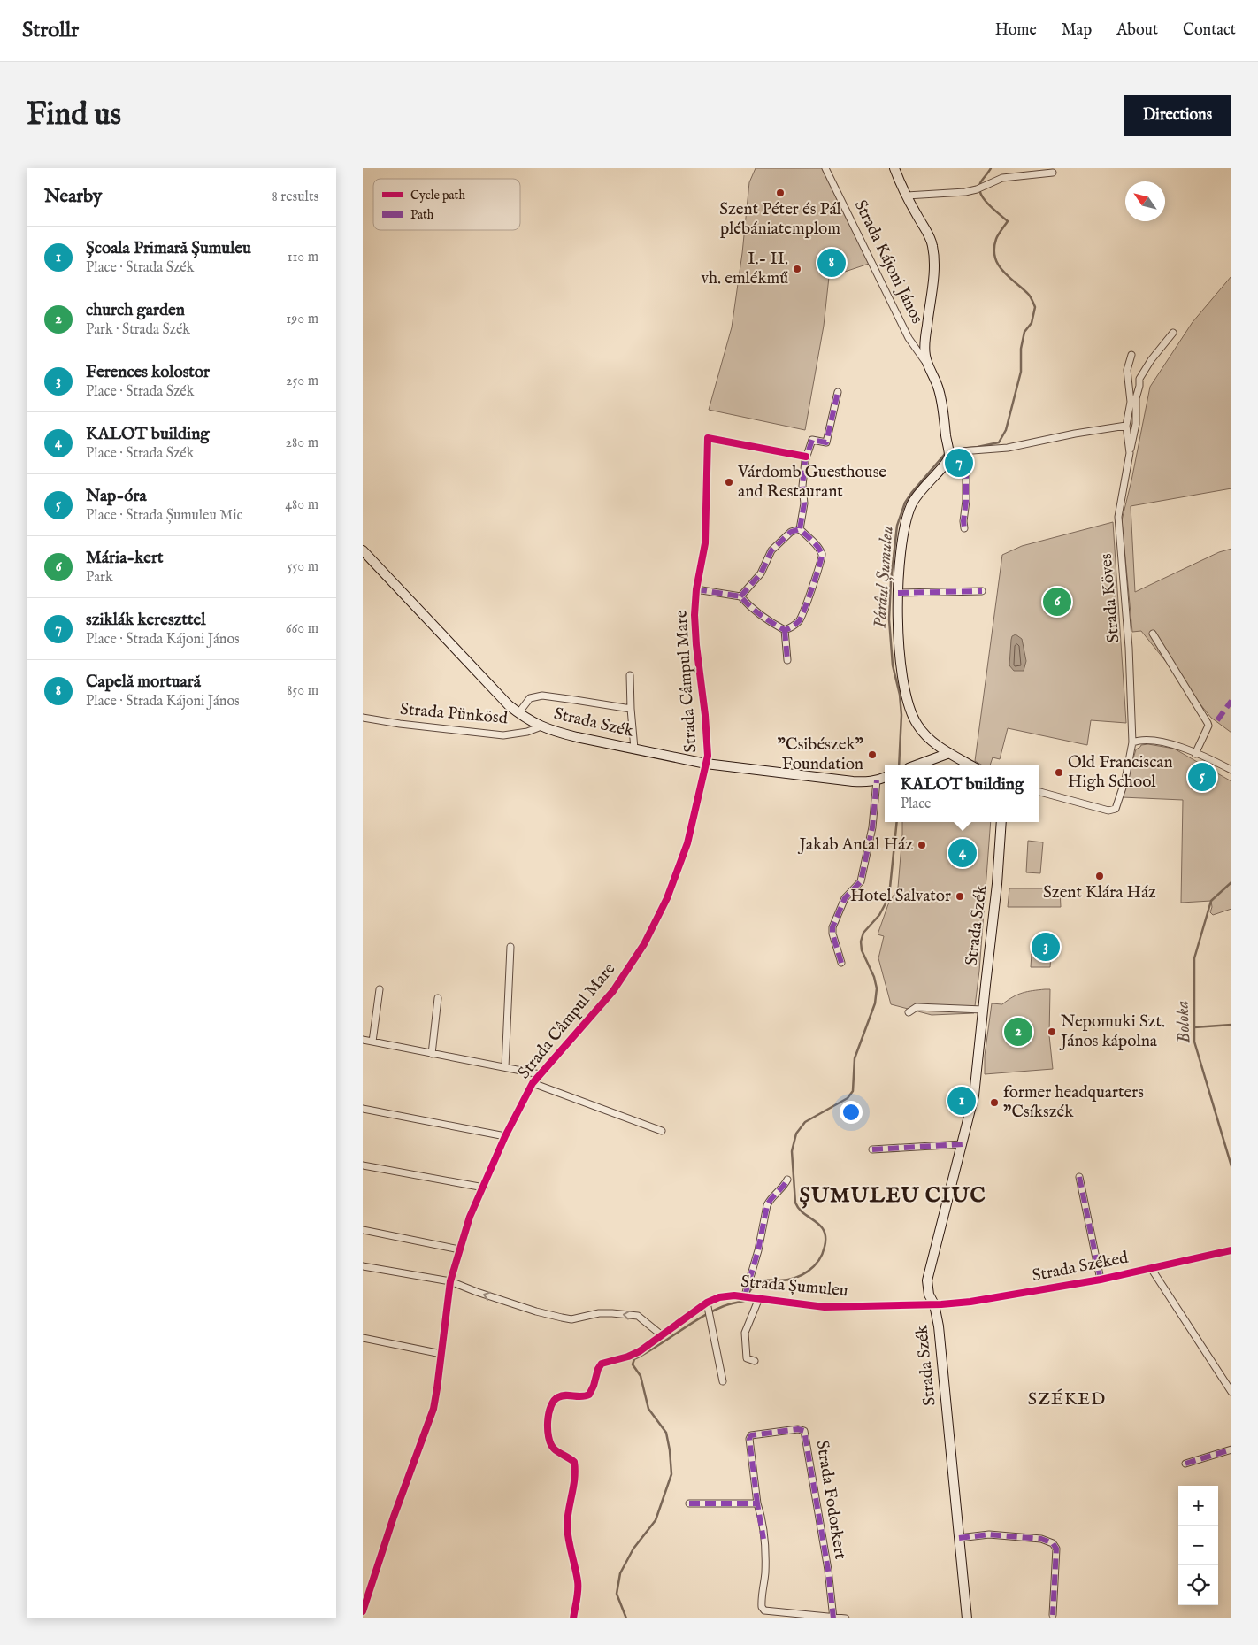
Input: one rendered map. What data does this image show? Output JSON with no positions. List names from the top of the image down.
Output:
{
  "streets": {
    "street": [
      "Strada Kájoni János",
      "Strada Köves",
      "Strada Câmpul Mare",
      "Strada Pünkösd",
      "Strada Szék",
      "Strada Széked",
      "Strada Șumuleu",
      "Strada Fodorkert"
    ]
  },
  "crossings": [
    ["Strada Câmpul Mare", "Strada Szék"],
    ["Strada Pünkösd", "Strada Szék"],
    ["Strada Szék", "Strada Széked"],
    ["Strada Szék", "Strada Șumuleu"],
    ["Strada Széked", "Strada Șumuleu"]
  ],
  "districts": ["ȘUMULEU CIUC", "SZÉKED"],
  "water": ["Pârâul Șumuleu", "Boloka"],
  "places": [
    "Szent Péter és Pál plébániatemplom",
    "I.- II. vh. emlékmű",
    "Várdomb Guesthouse and Restaurant",
    "\"Csibészek\" Foundation",
    "Old Franciscan High School",
    "Jakab Antal Ház",
    "Szent Klára Ház",
    "Hotel Salvator",
    "Nepomuki Szt. János kápolna",
    "former headquarters \"Csíkszék"
  ],
  "legend": ["Cycle path", "Path"],
  "north": "top left",
  "page": {
    "header": "Strollr",
    "nav": [
      "Home",
      "Map",
      "About",
      "Contact"
    ],
    "buttons": "Directions",
    "title": "Find us",
    "heading": ["Nearby", "8 results"],
    "list": [
      {
        "mark": "1",
        "name": "Școala Primară Șumuleu",
        "note": "Place · Strada Szék",
        "value": "110 m"
      },
      {
        "mark": "2",
        "name": "church garden",
        "note": "Park · Strada Szék",
        "value": "190 m"
      },
      {
        "mark": "3",
        "name": "Ferences kolostor",
        "note": "Place · Strada Szék",
        "value": "250 m"
      },
      {
        "mark": "4",
        "name": "KALOT building",
        "note": "Place · Strada Szék",
        "value": "280 m"
      },
      {
        "mark": "5",
        "name": "Nap-óra",
        "note": "Place · Strada Șumuleu Mic",
        "value": "480 m"
      },
      {
        "mark": "6",
        "name": "Mária-kert",
        "note": "Park",
        "value": "550 m"
      },
      {
        "mark": "7",
        "name": "sziklák kereszttel",
        "note": "Place · Strada Kájoni János",
        "value": "660 m"
      },
      {
        "mark": "8",
        "name": "Capelă mortuară",
        "note": "Place · Strada Kájoni János",
        "value": "850 m"
      }
    ],
    "pins": [
      "8",
      "7",
      "6",
      "5",
      "4",
      "3",
      "2",
      "1"
    ],
    "popup": ["KALOT building", "Place"],
    "map_buttons": ["+", "−"]
  }
}
